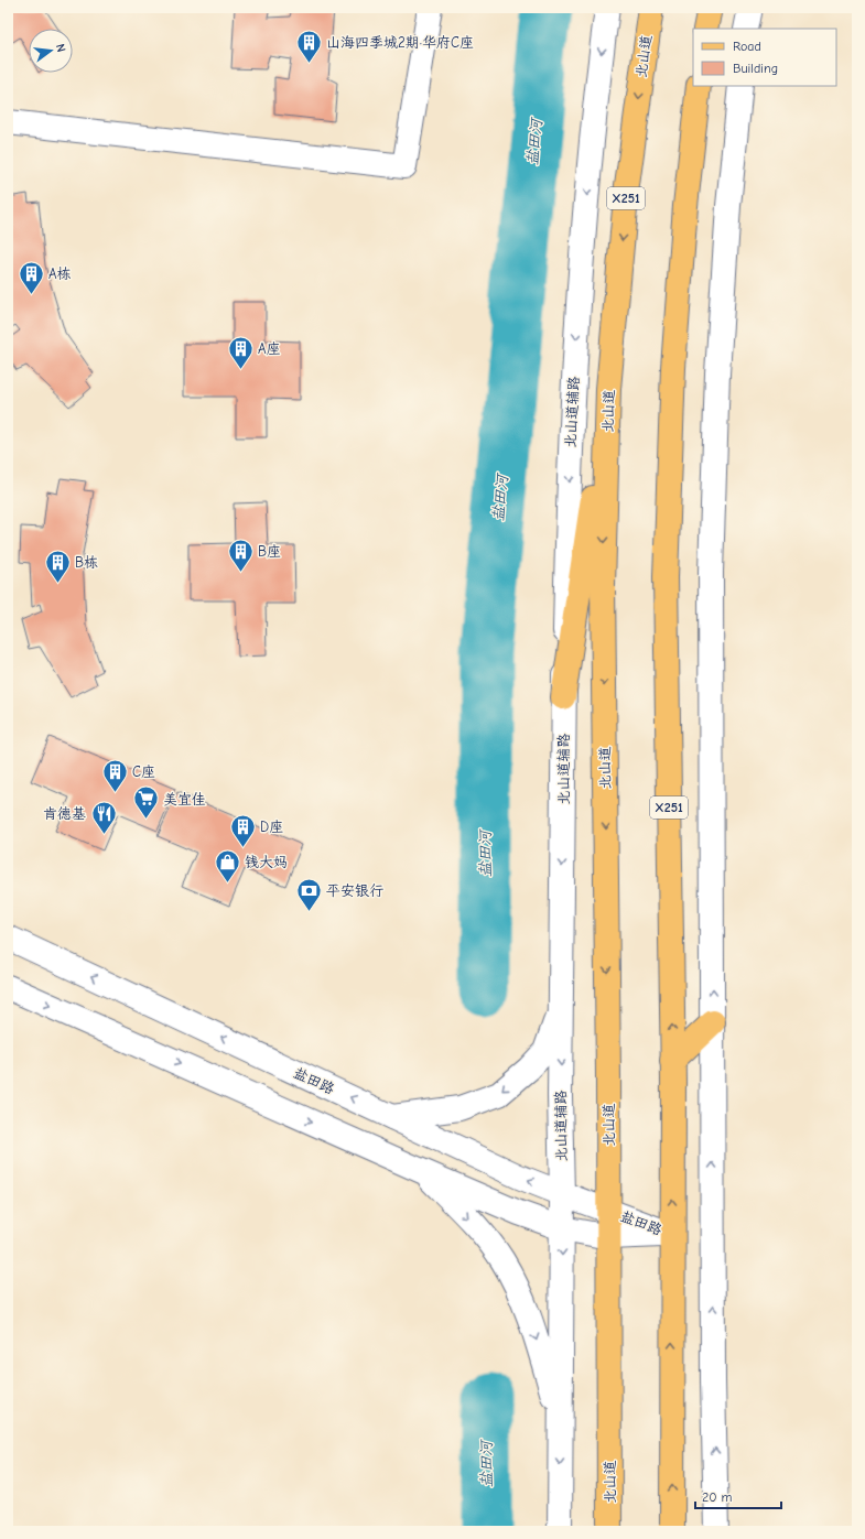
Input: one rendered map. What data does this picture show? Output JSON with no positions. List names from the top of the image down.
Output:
{
  "streets": {
    "main road": ["北山道", "X251"],
    "street": ["北山道辅路", "盐田路"]
  },
  "crossings": [
    ["北山道", "盐田路"],
    ["X251", "盐田路"],
    ["北山道辅路", "盐田路"]
  ],
  "water": ["盐田河"],
  "places": {
    "building": [
      "山海四季城2期·华府C座",
      "A栋",
      "A座",
      "B座",
      "B栋",
      "C座",
      "D座"
    ],
    "supermarket": ["美宜佳"],
    "restaurant": ["肯德基"],
    "shop": ["钱大妈"],
    "bank": ["平安银行"]
  },
  "legend": ["Road", "Building"],
  "scale_bar": "20 m",
  "north": "right"
}
